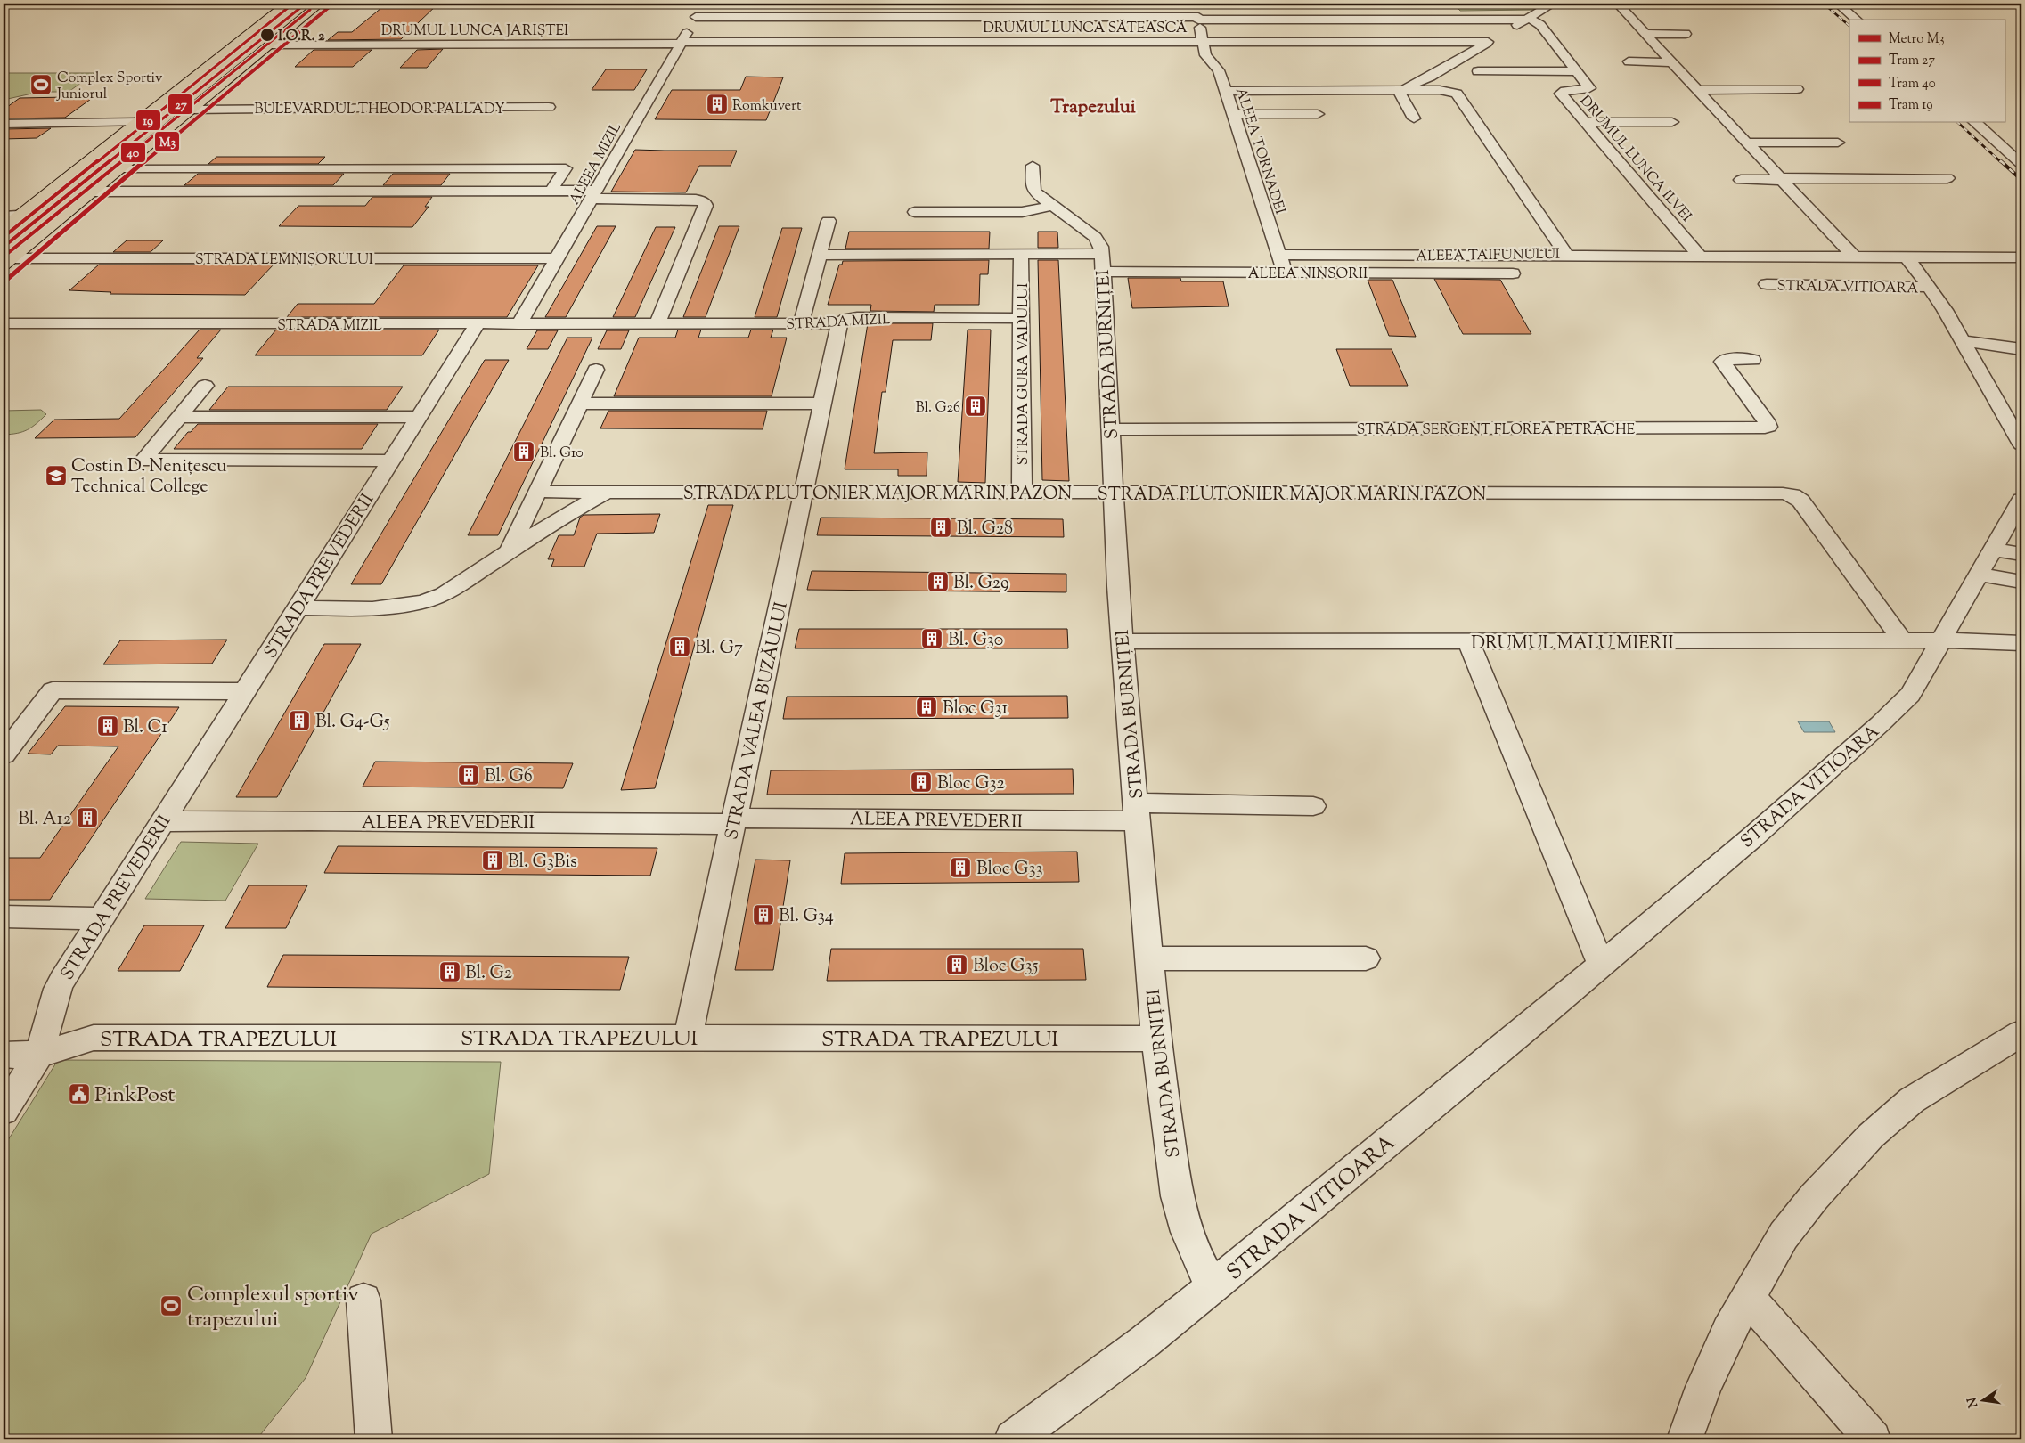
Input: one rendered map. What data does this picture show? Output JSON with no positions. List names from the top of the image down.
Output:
{
  "streets": {
    "street": [
      "DRUMUL LUNCA SĂTEASCĂ",
      "DRUMUL LUNCA JARIȘTEI",
      "BULEVARDUL THEODOR PALLADY",
      "ALEEA TORNADEI",
      "DRUMUL LUNCA ILVEI",
      "ALEEA MIZIL",
      "ALEEA TAIFUNULUI",
      "STRADA LEMNIȘORULUI",
      "ALEEA NINSORII",
      "STRADA VITIOARA",
      "STRADA MIZIL",
      "STRADA BURNIȚEI",
      "STRADA GURA VADULUI",
      "STRADA SERGENT FLOREA PETRACHE",
      "STRADA PLUTONIER MAJOR MARIN PAZON",
      "STRADA PREVEDERII",
      "DRUMUL MALU MIERII",
      "STRADA VALEA BUZĂULUI",
      "ALEEA PREVEDERII",
      "STRADA TRAPEZULUI"
    ]
  },
  "crossings": [
    ["DRUMUL LUNCA SĂTEASCĂ", "DRUMUL LUNCA JARIȘTEI"],
    ["DRUMUL LUNCA SĂTEASCĂ", "ALEEA TORNADEI"],
    ["DRUMUL LUNCA SĂTEASCĂ", "ALEEA MIZIL"],
    ["DRUMUL LUNCA JARIȘTEI", "ALEEA MIZIL"],
    ["ALEEA TORNADEI", "ALEEA TAIFUNULUI"],
    ["ALEEA TORNADEI", "ALEEA NINSORII"],
    ["ALEEA MIZIL", "STRADA LEMNIȘORULUI"],
    ["ALEEA MIZIL", "STRADA MIZIL"],
    ["ALEEA NINSORII", "STRADA BURNIȚEI"],
    ["STRADA VITIOARA", "STRADA BURNIȚEI"],
    ["STRADA VITIOARA", "DRUMUL MALU MIERII"],
    ["STRADA MIZIL", "STRADA GURA VADULUI"],
    ["STRADA MIZIL", "STRADA PREVEDERII"],
    ["STRADA MIZIL", "STRADA VALEA BUZĂULUI"],
    ["STRADA BURNIȚEI", "STRADA SERGENT FLOREA PETRACHE"],
    ["STRADA BURNIȚEI", "STRADA PLUTONIER MAJOR MARIN PAZON"],
    ["STRADA BURNIȚEI", "DRUMUL MALU MIERII"],
    ["STRADA BURNIȚEI", "ALEEA PREVEDERII"],
    ["STRADA BURNIȚEI", "STRADA TRAPEZULUI"],
    ["STRADA GURA VADULUI", "STRADA PLUTONIER MAJOR MARIN PAZON"],
    ["STRADA PLUTONIER MAJOR MARIN PAZON", "STRADA PREVEDERII"],
    ["STRADA PLUTONIER MAJOR MARIN PAZON", "DRUMUL MALU MIERII"],
    ["STRADA PLUTONIER MAJOR MARIN PAZON", "STRADA VALEA BUZĂULUI"],
    ["STRADA PREVEDERII", "ALEEA PREVEDERII"],
    ["STRADA PREVEDERII", "STRADA TRAPEZULUI"],
    ["STRADA VALEA BUZĂULUI", "ALEEA PREVEDERII"],
    ["STRADA VALEA BUZĂULUI", "STRADA TRAPEZULUI"]
  ],
  "districts": ["Trapezului"],
  "places": {
    "other": ["I.O.R. 2"],
    "sports": ["Complex Sportiv Juniorul", "Complexul sportiv trapezului"],
    "building": [
      "Romkuvert",
      "Bl. G26",
      "Bl. G10",
      "Bl. G28",
      "Bl. G29",
      "Bl. G30",
      "Bl. G7",
      "Bloc G31",
      "Bl. G4-G5",
      "Bl. C1",
      "Bl. G6",
      "Bloc G32",
      "Bl. A12",
      "Bl. G3Bis",
      "Bloc G33",
      "Bl. G34",
      "Bloc G35",
      "Bl. G2"
    ],
    "school or university": ["Costin D. Nenițescu Technical College"],
    "public building": ["PinkPost"]
  },
  "lines": [
    "metro line M3",
    "tram line 27",
    "tram line 19",
    "tram line 40"
  ],
  "legend": [
    "Metro M3",
    "Tram 27",
    "Tram 40",
    "Tram 19"
  ],
  "north": "left"
}
